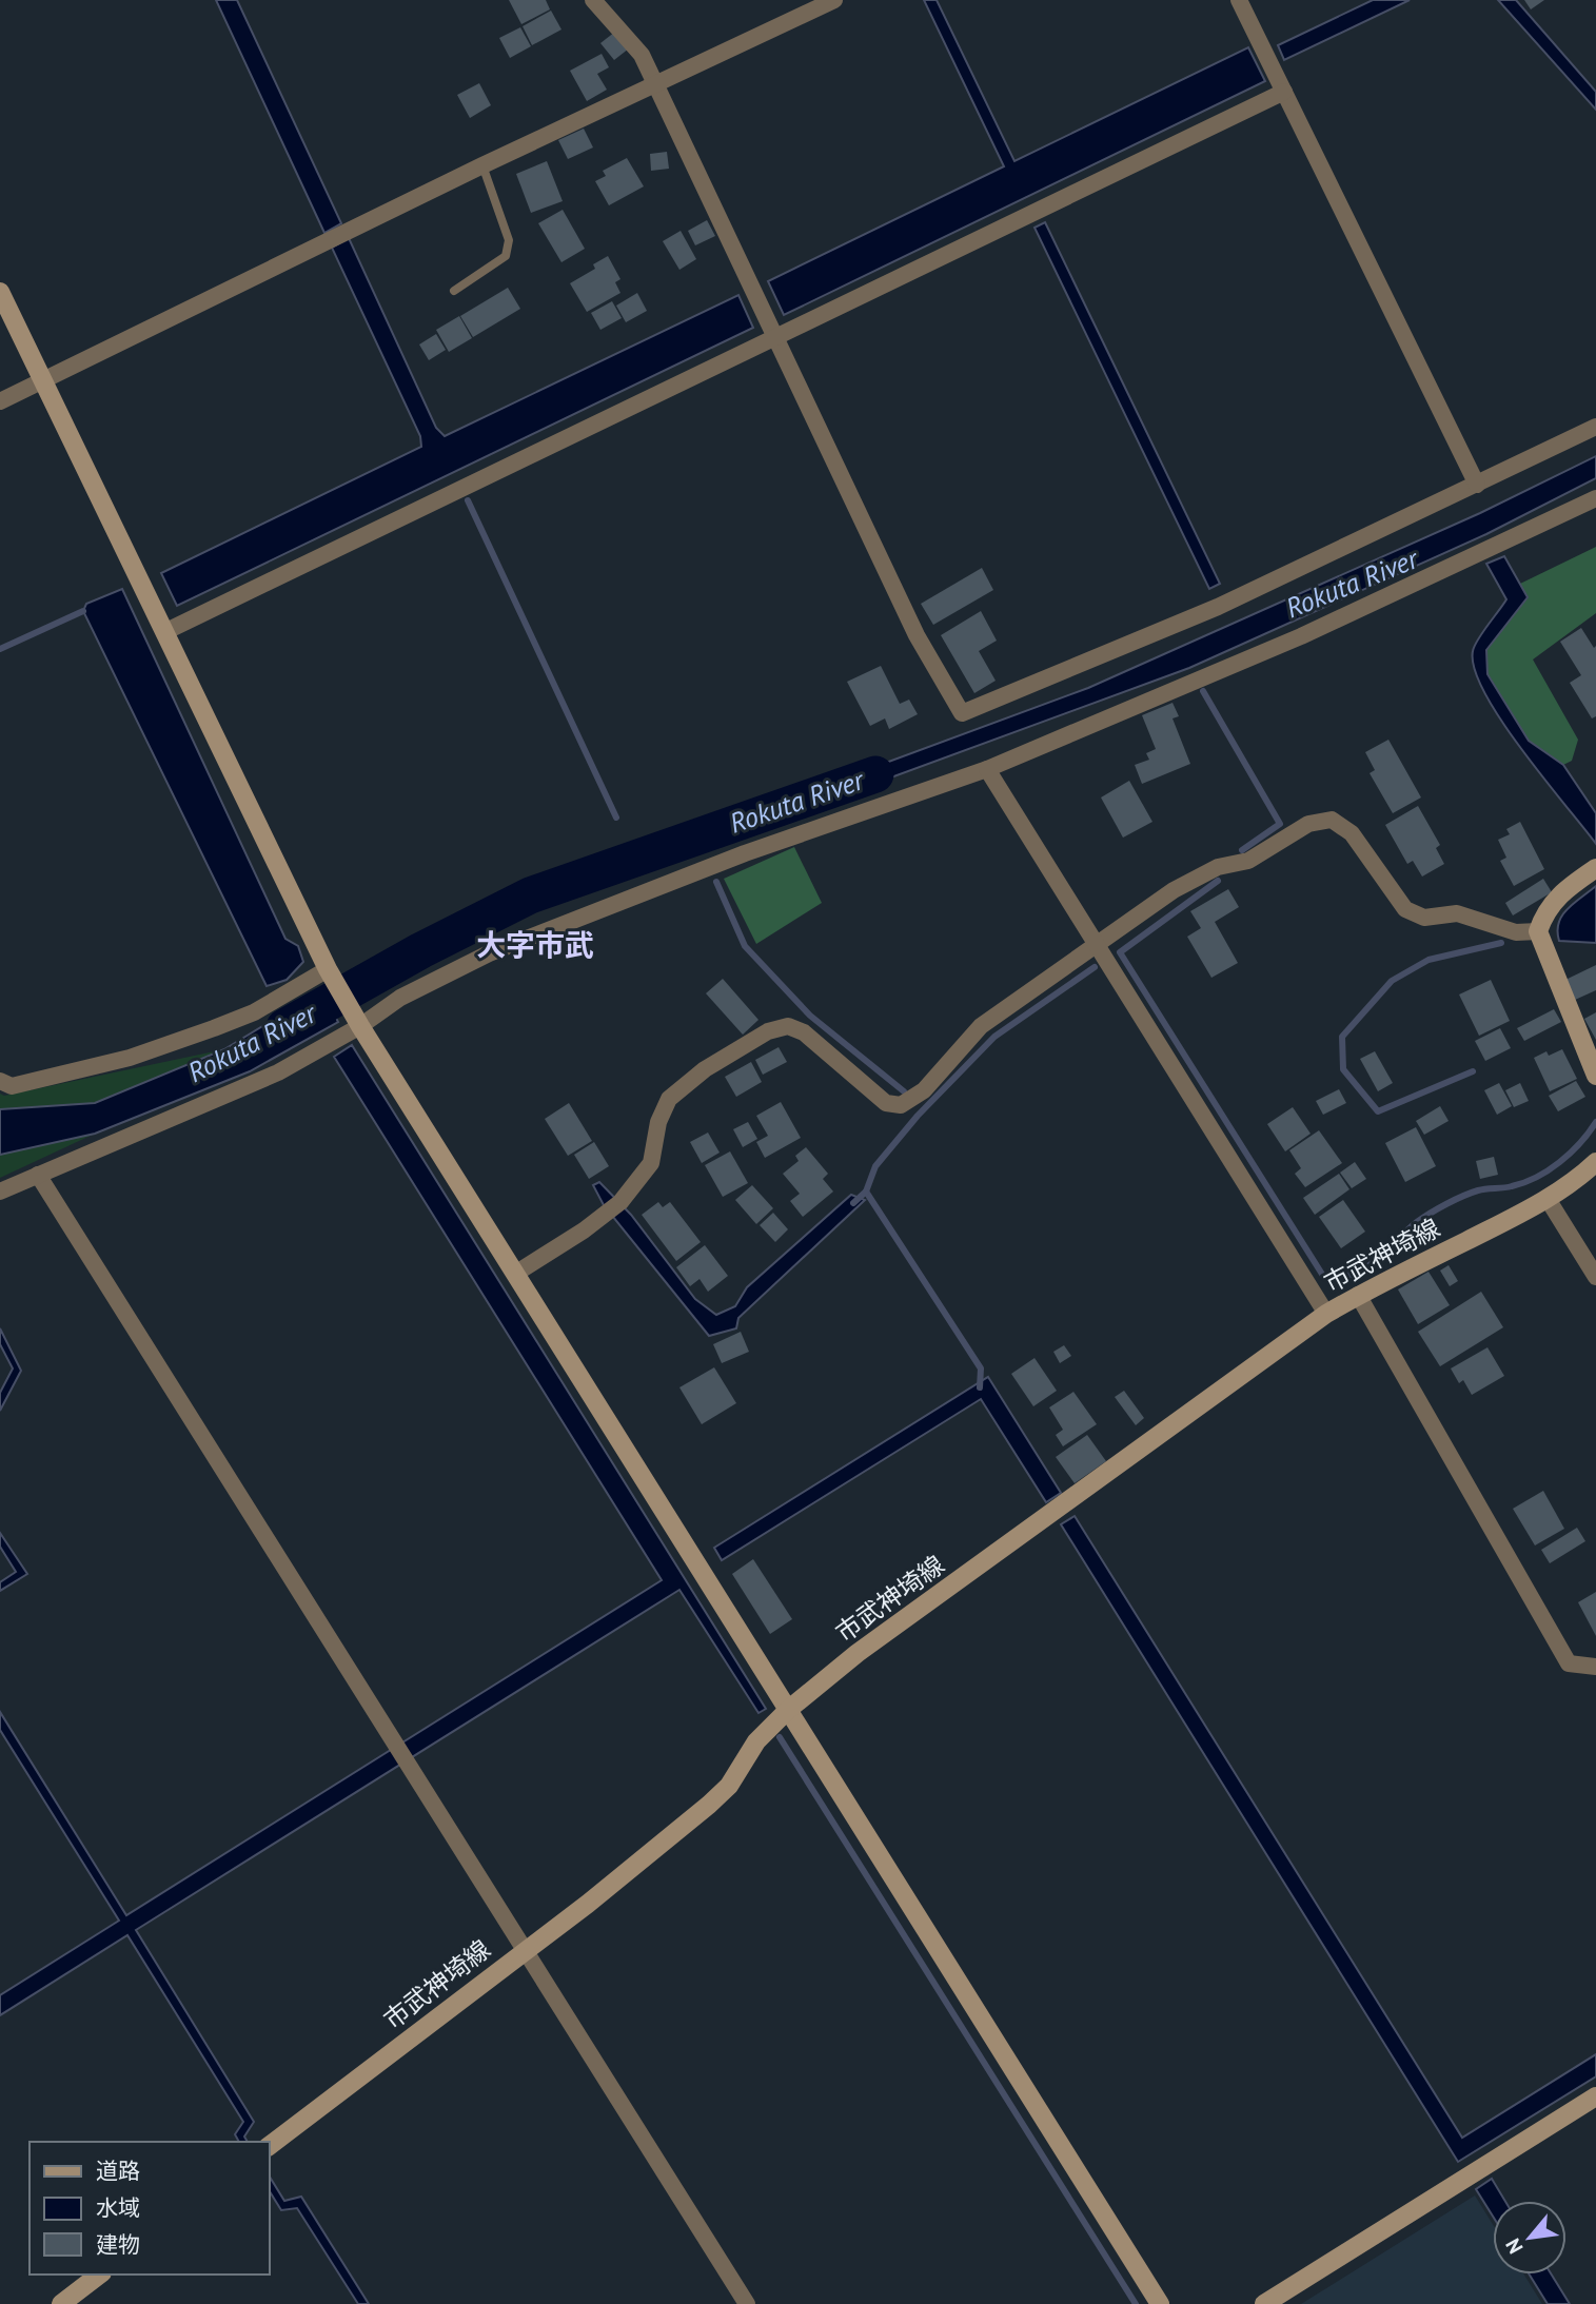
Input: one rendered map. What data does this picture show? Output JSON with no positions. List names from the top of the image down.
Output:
{
  "streets": {
    "street": ["市武神埼線"]
  },
  "districts": ["大字市武"],
  "water": ["Rokuta River"],
  "legend": ["道路", "水域", "建物"],
  "north": "bottom left"
}
